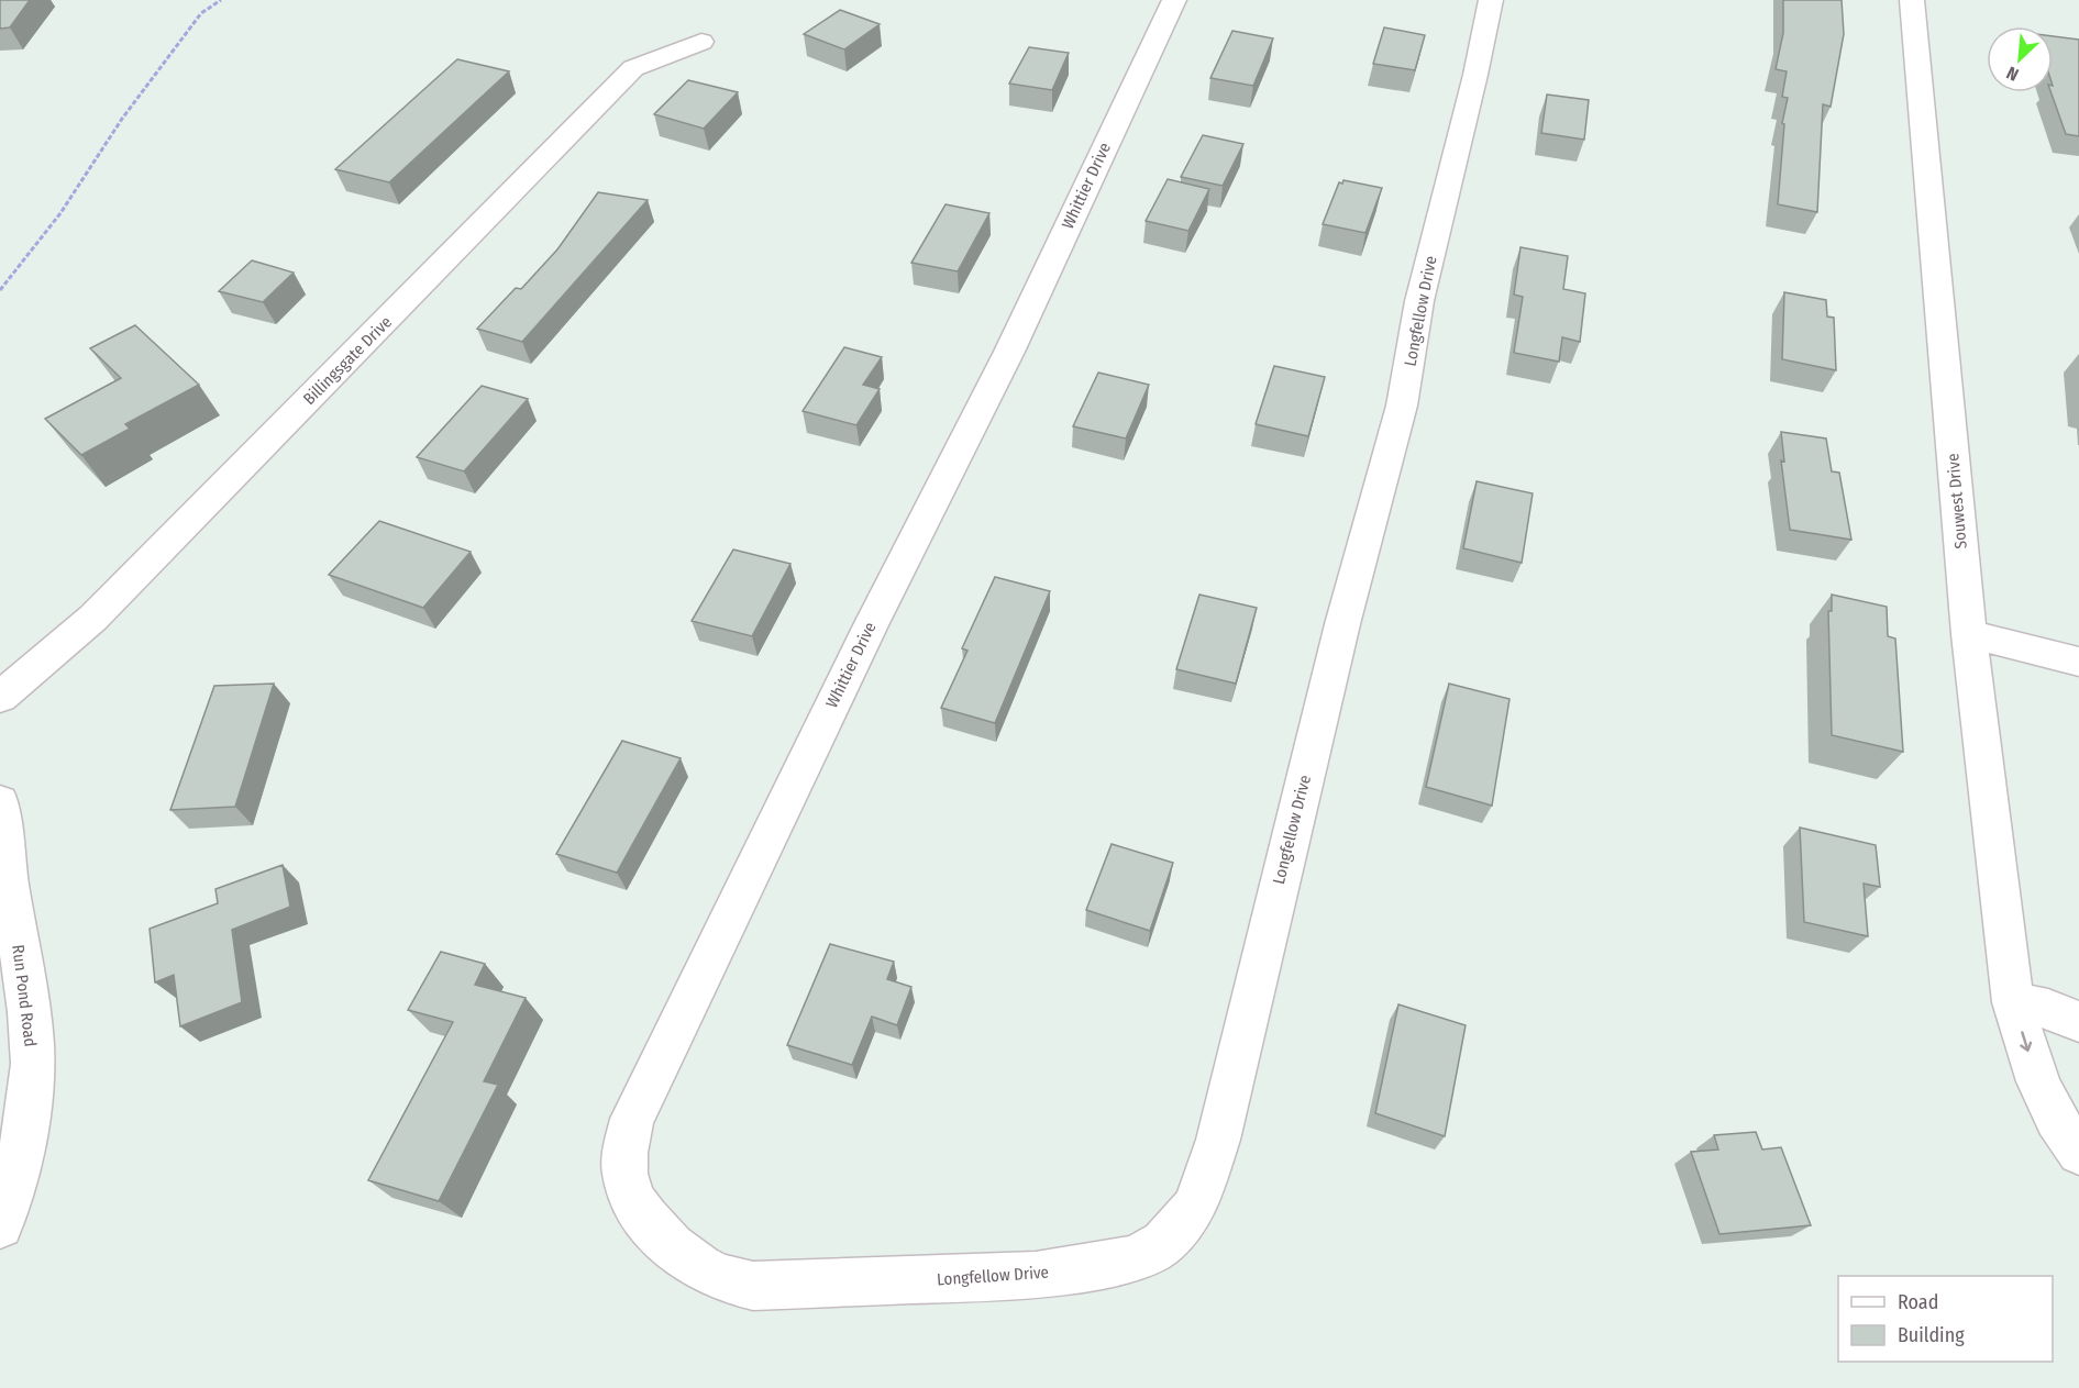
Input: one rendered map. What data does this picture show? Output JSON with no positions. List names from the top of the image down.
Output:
{
  "streets": {
    "street": [
      "Whittier Drive",
      "Longfellow Drive",
      "Billingsgate Drive",
      "Souwest Drive",
      "Run Pond Road"
    ]
  },
  "crossings": [
    ["Whittier Drive", "Longfellow Drive"]
  ],
  "legend": ["Road", "Building"],
  "north": "bottom left"
}
